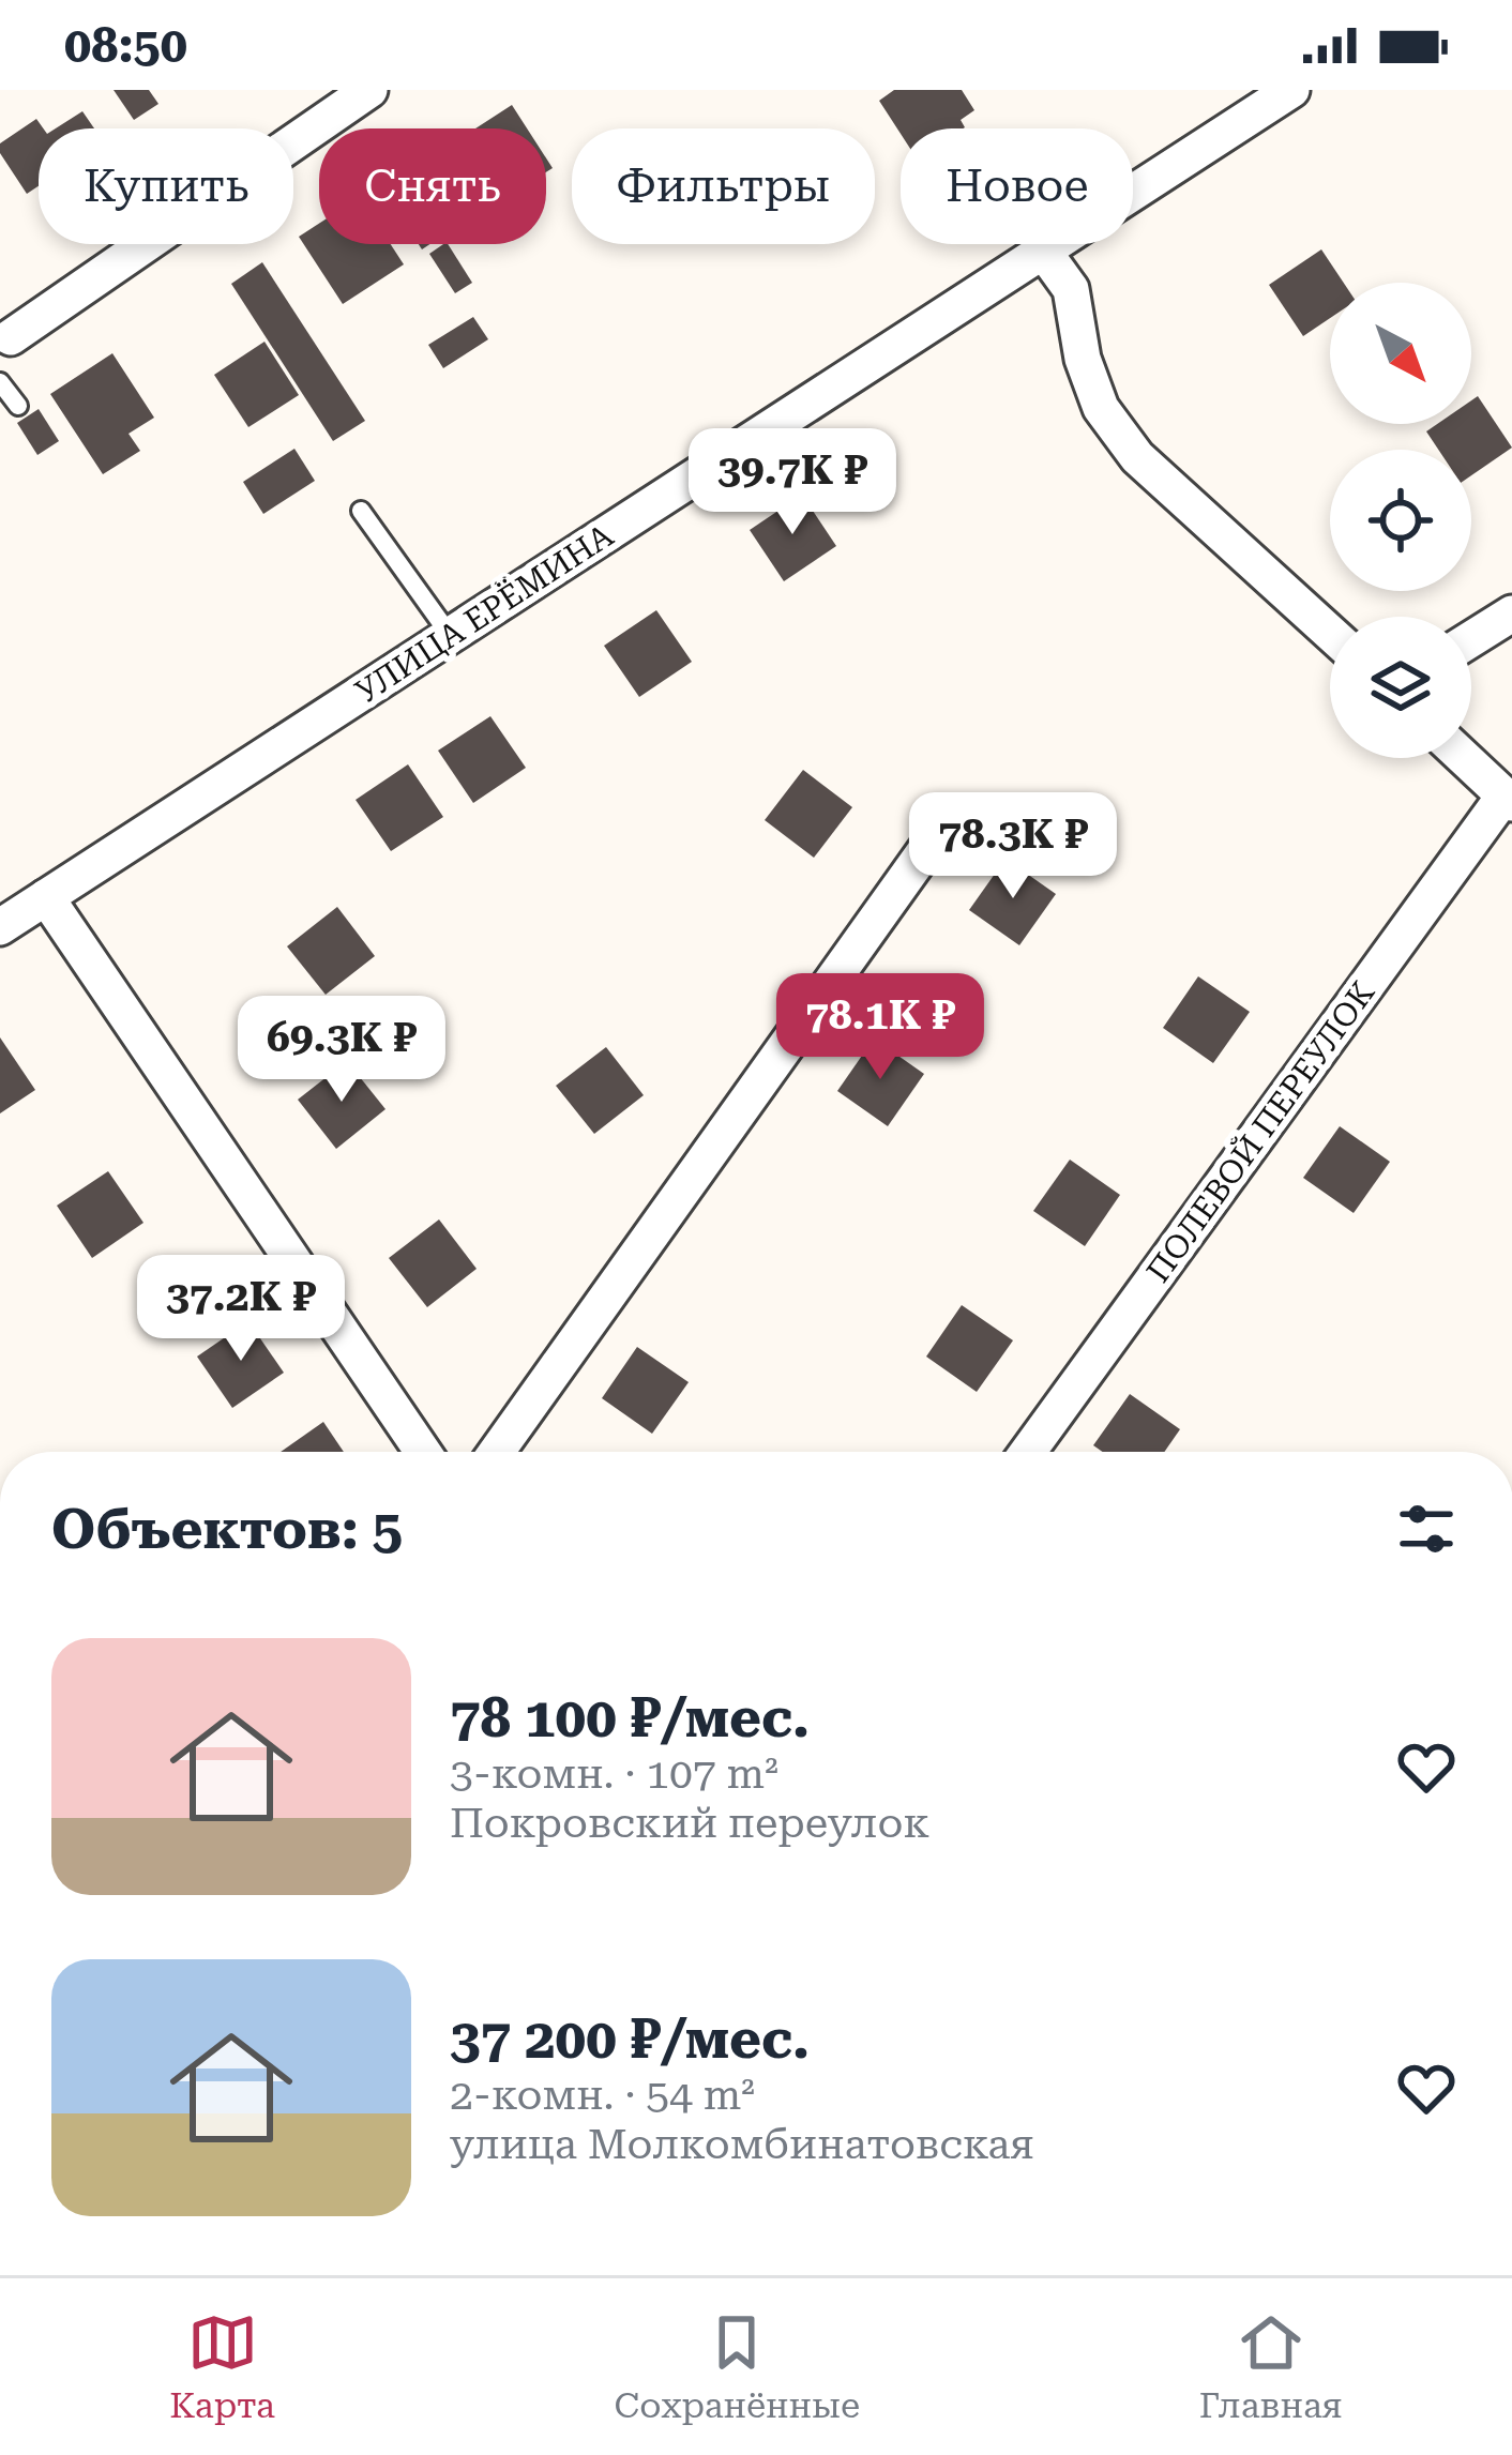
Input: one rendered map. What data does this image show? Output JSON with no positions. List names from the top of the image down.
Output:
{
  "streets": {
    "street": ["УЛИЦА ЕРЁМИНА", "ПОЛЕВОЙ ПЕРЕУЛОК"]
  },
  "north": "bottom right",
  "page": {
    "status": "08:50",
    "chip": [
      "Купить",
      "Снять",
      "Фильтры",
      "Новое"
    ],
    "price": [
      "39.7K ₽",
      "78.3K ₽",
      "78.1K ₽",
      "69.3K ₽",
      "37.2K ₽"
    ],
    "heading": "Объектов: 5",
    "list": [
      {
        "name": "78 100 ₽/мес.",
        "note": "3-комн. · 107 m² · Покровский переулок"
      },
      {
        "name": "37 200 ₽/мес.",
        "note": "2-комн. · 54 m² · улица Молкомбинатовская"
      }
    ],
    "tabs": ["Карта", "Сохранённые", "Главная"]
  }
}
